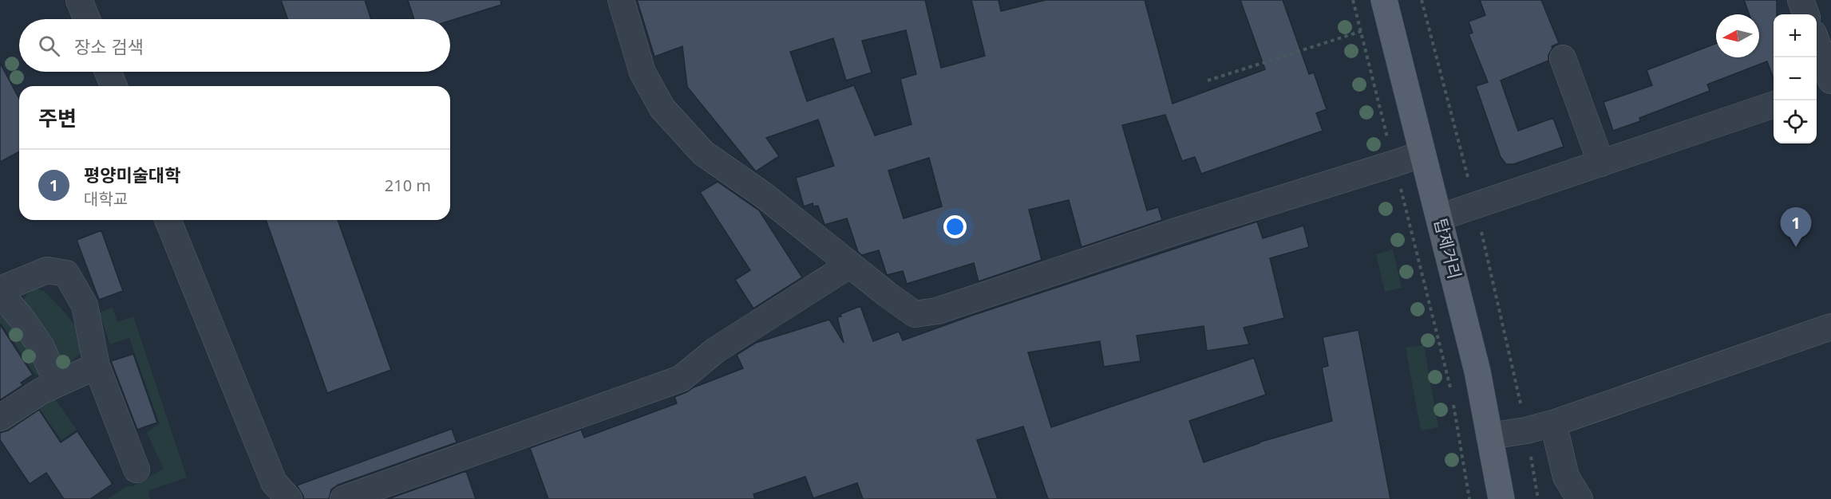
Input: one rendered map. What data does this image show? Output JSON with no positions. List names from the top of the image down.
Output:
{
  "streets": {
    "main road": ["탑제거리"]
  },
  "north": "left",
  "page": {
    "map_buttons": ["+", "−"],
    "search": "장소 검색",
    "heading": "주변",
    "list": [
      {
        "mark": "1",
        "name": "평양미술대학",
        "note": "대학교",
        "value": "210 m"
      }
    ],
    "pins": "1"
  }
}
